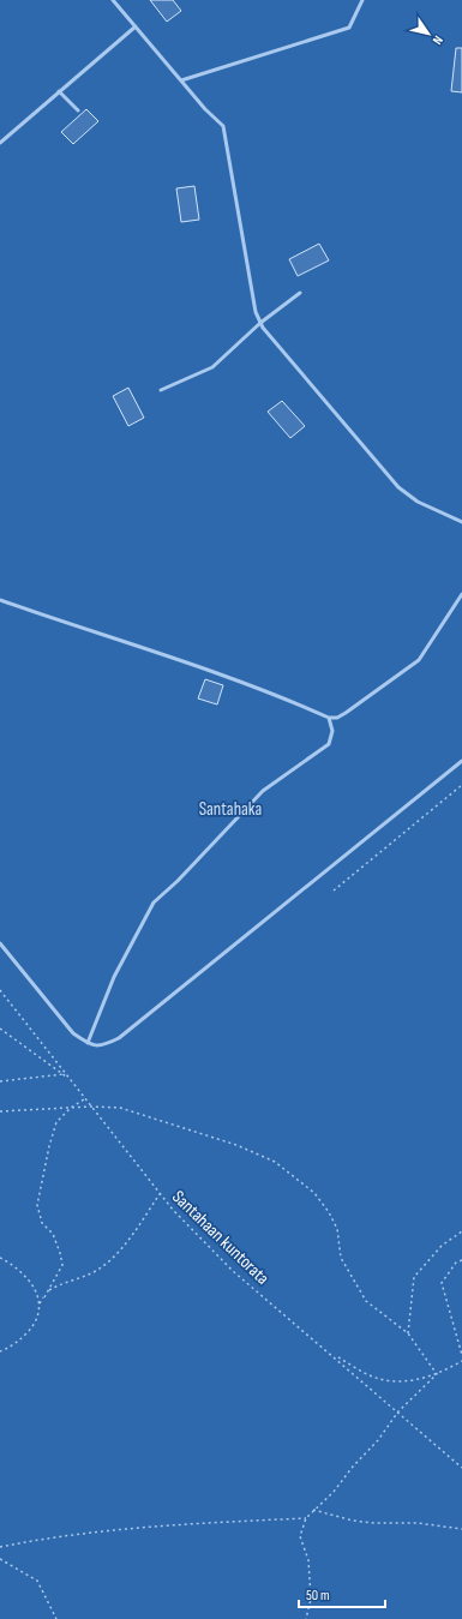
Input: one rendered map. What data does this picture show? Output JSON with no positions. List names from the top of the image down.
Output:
{
  "streets": {
    "path": ["Santahaan kuntorata"]
  },
  "parks": ["Santahaka"],
  "scale_bar": "50 m",
  "north": "bottom right"
}
